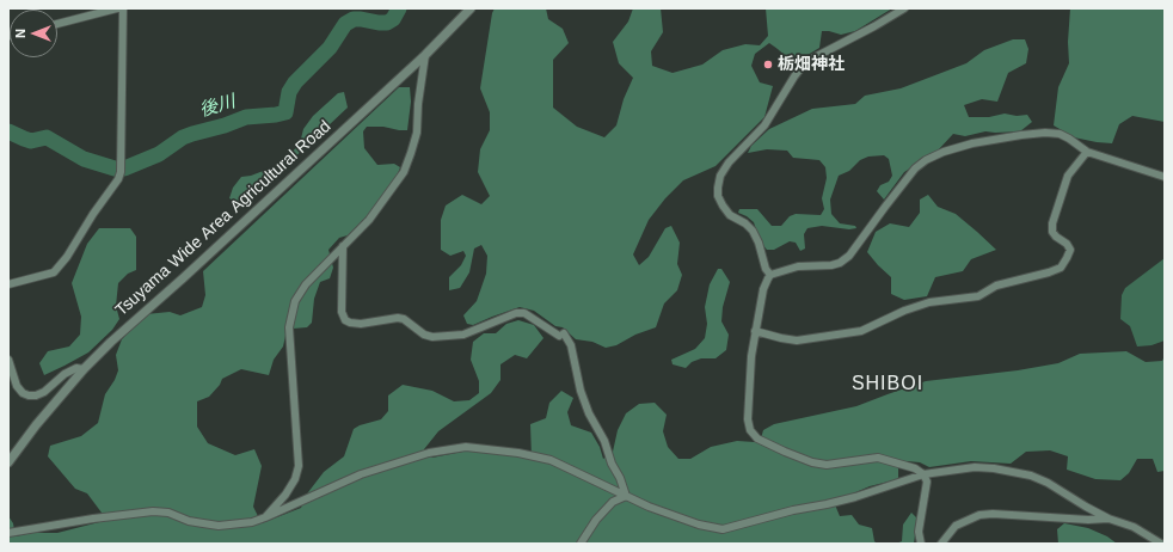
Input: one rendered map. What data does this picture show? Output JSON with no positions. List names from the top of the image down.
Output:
{
  "streets": {
    "street": ["Tsuyama Wide Area Agricultural Road"]
  },
  "districts": ["SHIBOI"],
  "water": ["後川"],
  "places": ["栃畑神社"],
  "north": "left"
}
